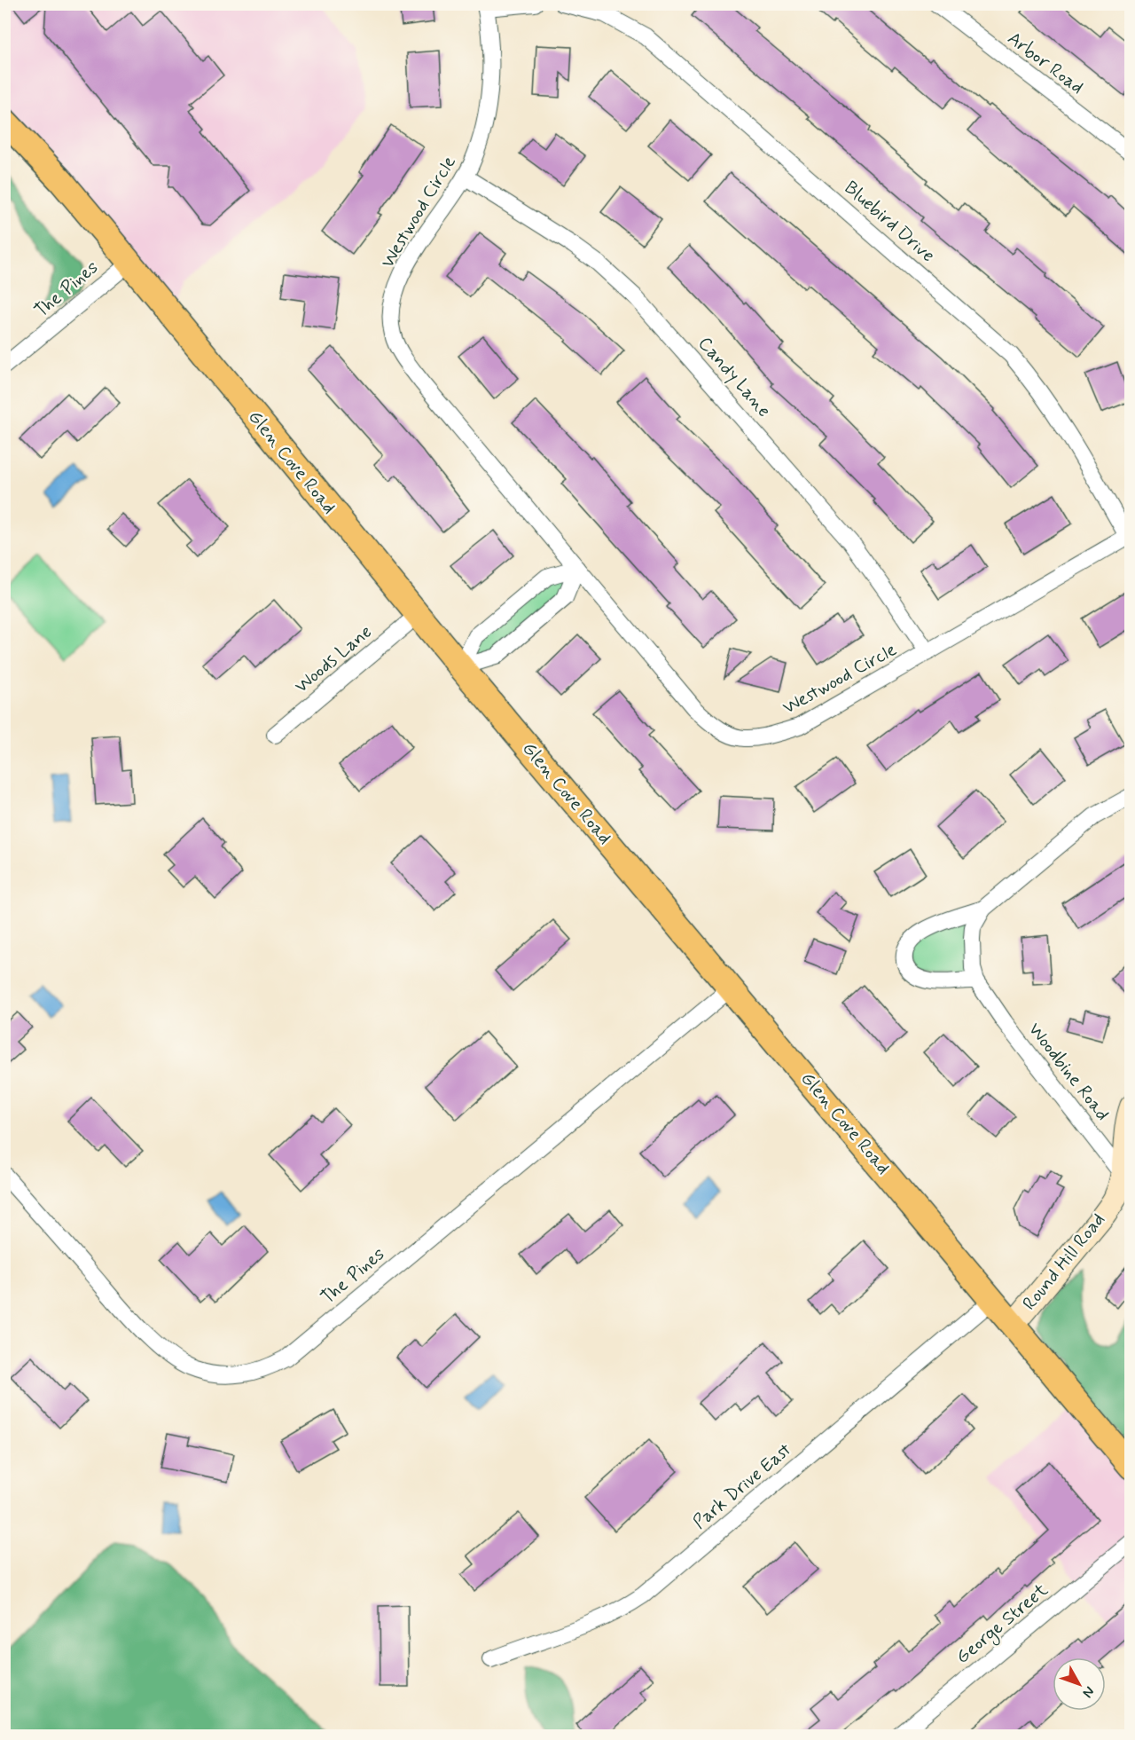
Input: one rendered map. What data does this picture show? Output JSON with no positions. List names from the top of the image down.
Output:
{
  "streets": {
    "main road": ["Glen Cove Road"],
    "street": [
      "Arbor Road",
      "Westwood Circle",
      "Bluebird Drive",
      "The Pines",
      "Candy Lane",
      "Woods Lane",
      "Woodbine Road",
      "Round Hill Road",
      "Park Drive East",
      "George Street"
    ]
  },
  "crossings": [
    ["Westwood Circle", "Bluebird Drive"],
    ["Westwood Circle", "Candy Lane"],
    ["The Pines", "Glen Cove Road"],
    ["Glen Cove Road", "Woods Lane"],
    ["Glen Cove Road", "Round Hill Road"],
    ["Glen Cove Road", "Park Drive East"],
    ["Woodbine Road", "Round Hill Road"]
  ],
  "north": "bottom right"
}
